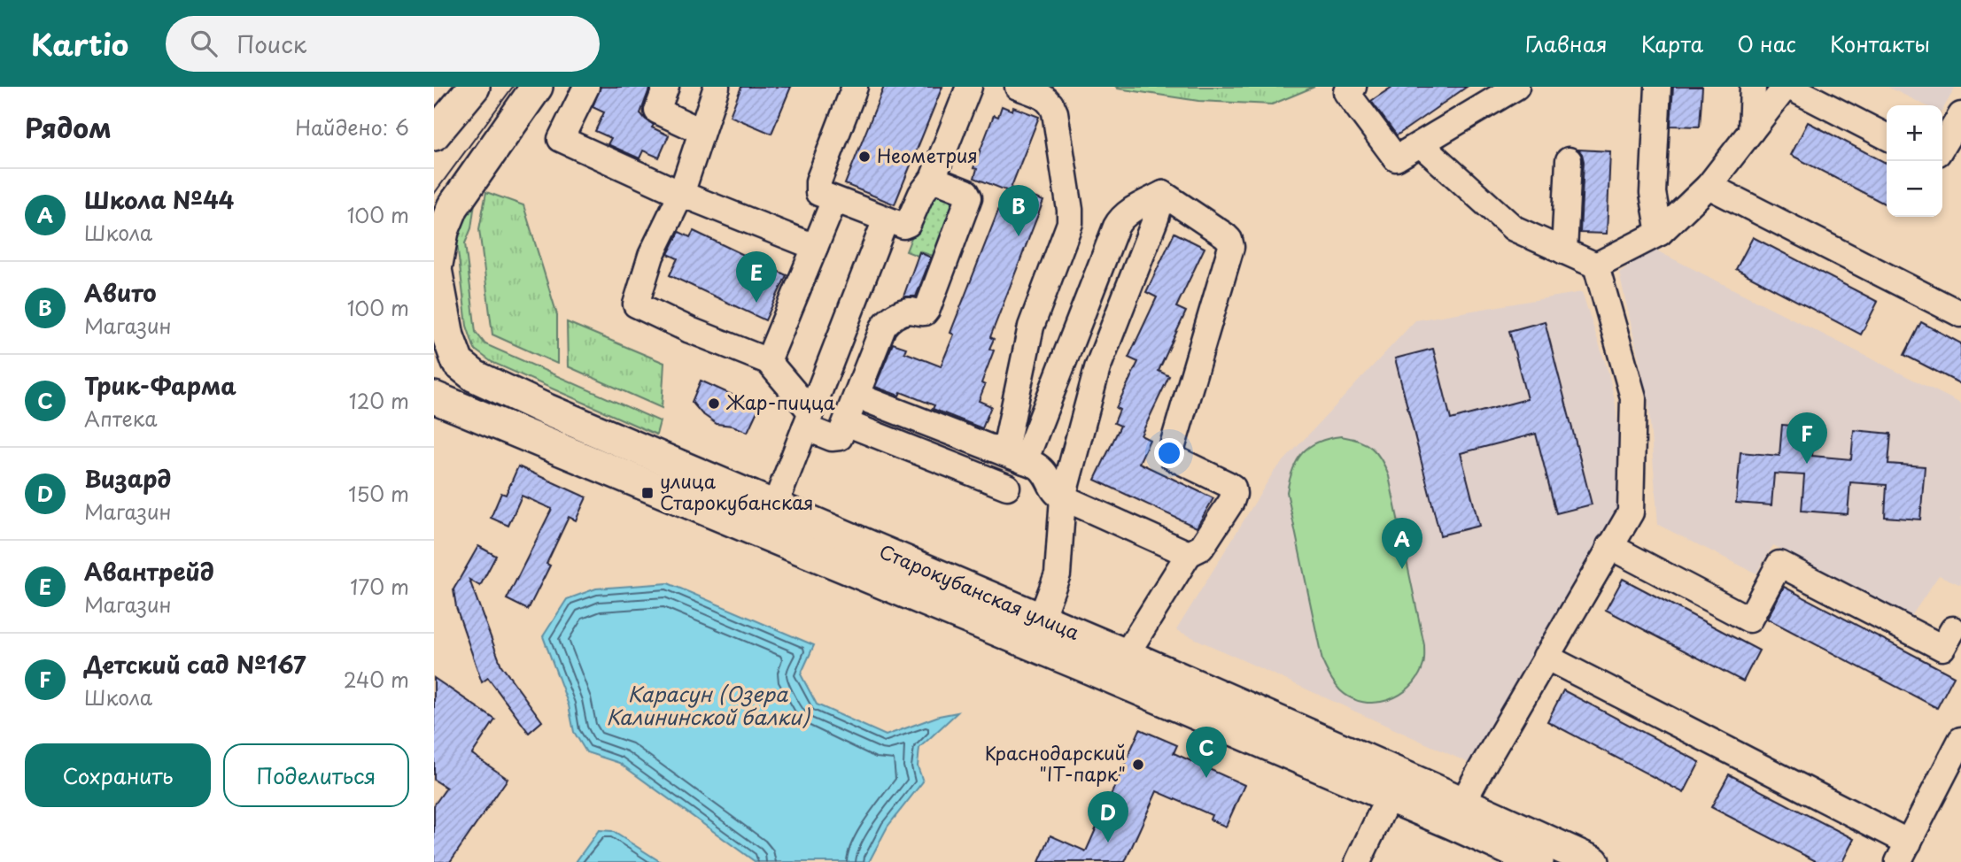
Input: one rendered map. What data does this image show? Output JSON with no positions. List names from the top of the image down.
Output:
{
  "streets": {
    "main road": ["Старокубанская улица"]
  },
  "water": ["Карасун (Озера Калининской балки)"],
  "places": {
    "other": ["Неометрия", "Жар-пицца", "Краснодарский \"IT-парк\""],
    "transit": ["улица Старокубанская"]
  },
  "page": {
    "header": "Kartio",
    "search": "Поиск",
    "nav": [
      "Главная",
      "Карта",
      "О нас",
      "Контакты"
    ],
    "heading": ["Рядом", "Найдено: 6"],
    "map_buttons": ["+", "−"],
    "list": [
      {
        "mark": "A",
        "name": "Школа №44",
        "note": "Школа",
        "value": "100 m"
      },
      {
        "mark": "B",
        "name": "Авито",
        "note": "Магазин",
        "value": "100 m"
      },
      {
        "mark": "C",
        "name": "Трик-Фарма",
        "note": "Аптека",
        "value": "120 m"
      },
      {
        "mark": "D",
        "name": "Визард",
        "note": "Магазин",
        "value": "150 m"
      },
      {
        "mark": "E",
        "name": "Авантрейд",
        "note": "Магазин",
        "value": "170 m"
      },
      {
        "mark": "F",
        "name": "Детский сад №167",
        "note": "Школа",
        "value": "240 m"
      }
    ],
    "pins": [
      "B",
      "E",
      "F",
      "A",
      "C",
      "D"
    ],
    "buttons": ["Сохранить", "Поделиться"]
  }
}
